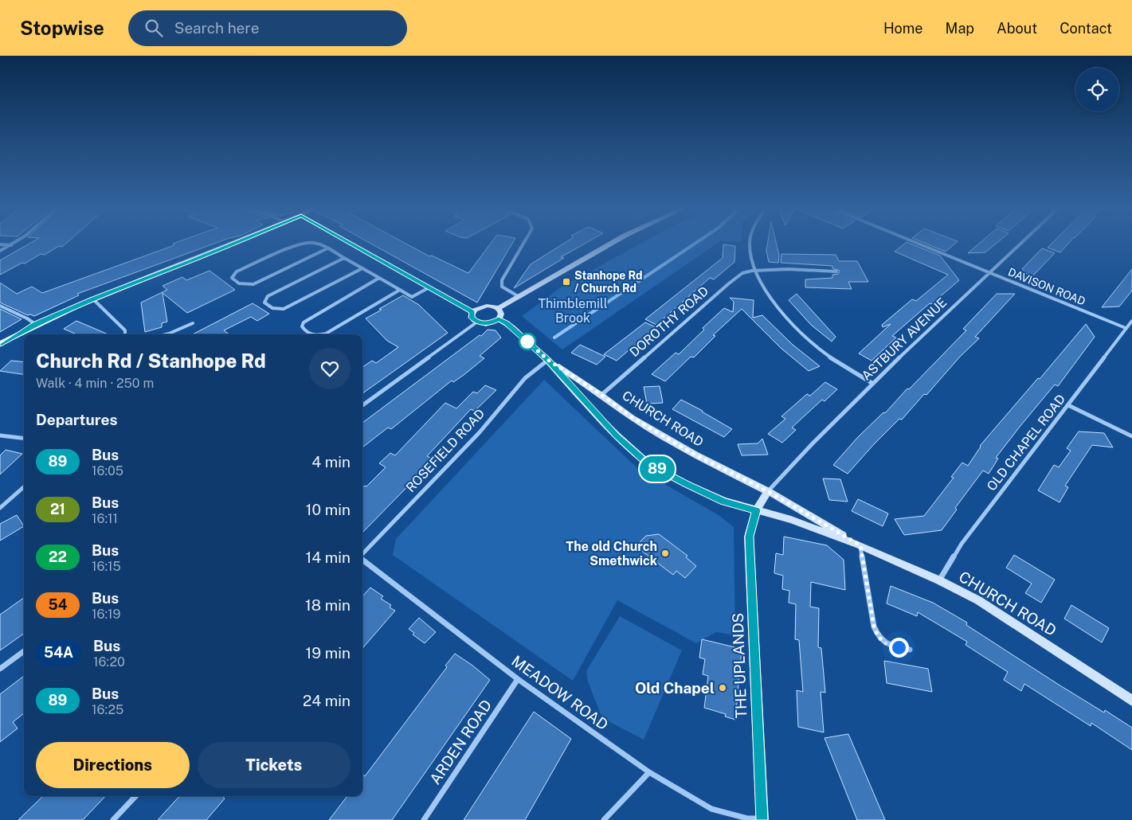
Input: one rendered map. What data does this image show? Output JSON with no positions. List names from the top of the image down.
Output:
{
  "streets": {
    "street": [
      "DAVISON ROAD",
      "DOROTHY ROAD",
      "ASTBURY AVENUE",
      "CHURCH ROAD",
      "OLD CHAPEL ROAD",
      "ROSEFIELD ROAD",
      "THE UPLANDS",
      "MEADOW ROAD",
      "ARDEN ROAD"
    ]
  },
  "crossings": [
    ["DAVISON ROAD", "ASTBURY AVENUE"],
    ["DAVISON ROAD", "OLD CHAPEL ROAD"],
    ["DOROTHY ROAD", "CHURCH ROAD"],
    ["ASTBURY AVENUE", "CHURCH ROAD"],
    ["CHURCH ROAD", "OLD CHAPEL ROAD"],
    ["CHURCH ROAD", "ROSEFIELD ROAD"],
    ["CHURCH ROAD", "THE UPLANDS"],
    ["THE UPLANDS", "MEADOW ROAD"],
    ["MEADOW ROAD", "ARDEN ROAD"]
  ],
  "parks": ["Thimblemill Brook"],
  "places": {
    "transit": ["Stanhope Rd / Church Rd"],
    "other": ["The old Church Smethwick", "Old Chapel"]
  },
  "lines": ["bus line 89"],
  "page": {
    "header": "Stopwise",
    "search": "Search here",
    "nav": [
      "Home",
      "Map",
      "About",
      "Contact"
    ],
    "on_map": "89",
    "heading": [
      ["Church Rd / Stanhope Rd", "Walk · 4 min · 250 m"],
      "Departures"
    ],
    "list": [
      {
        "mark": "89",
        "name": "Bus",
        "note": "16:05",
        "value": "4 min"
      },
      {
        "mark": "21",
        "name": "Bus",
        "note": "16:11",
        "value": "10 min"
      },
      {
        "mark": "22",
        "name": "Bus",
        "note": "16:15",
        "value": "14 min"
      },
      {
        "mark": "54",
        "name": "Bus",
        "note": "16:19",
        "value": "18 min"
      },
      {
        "mark": "54A",
        "name": "Bus",
        "note": "16:20",
        "value": "19 min"
      },
      {
        "mark": "89",
        "name": "Bus",
        "note": "16:25",
        "value": "24 min"
      }
    ],
    "buttons": ["Directions", "Tickets"]
  }
}
